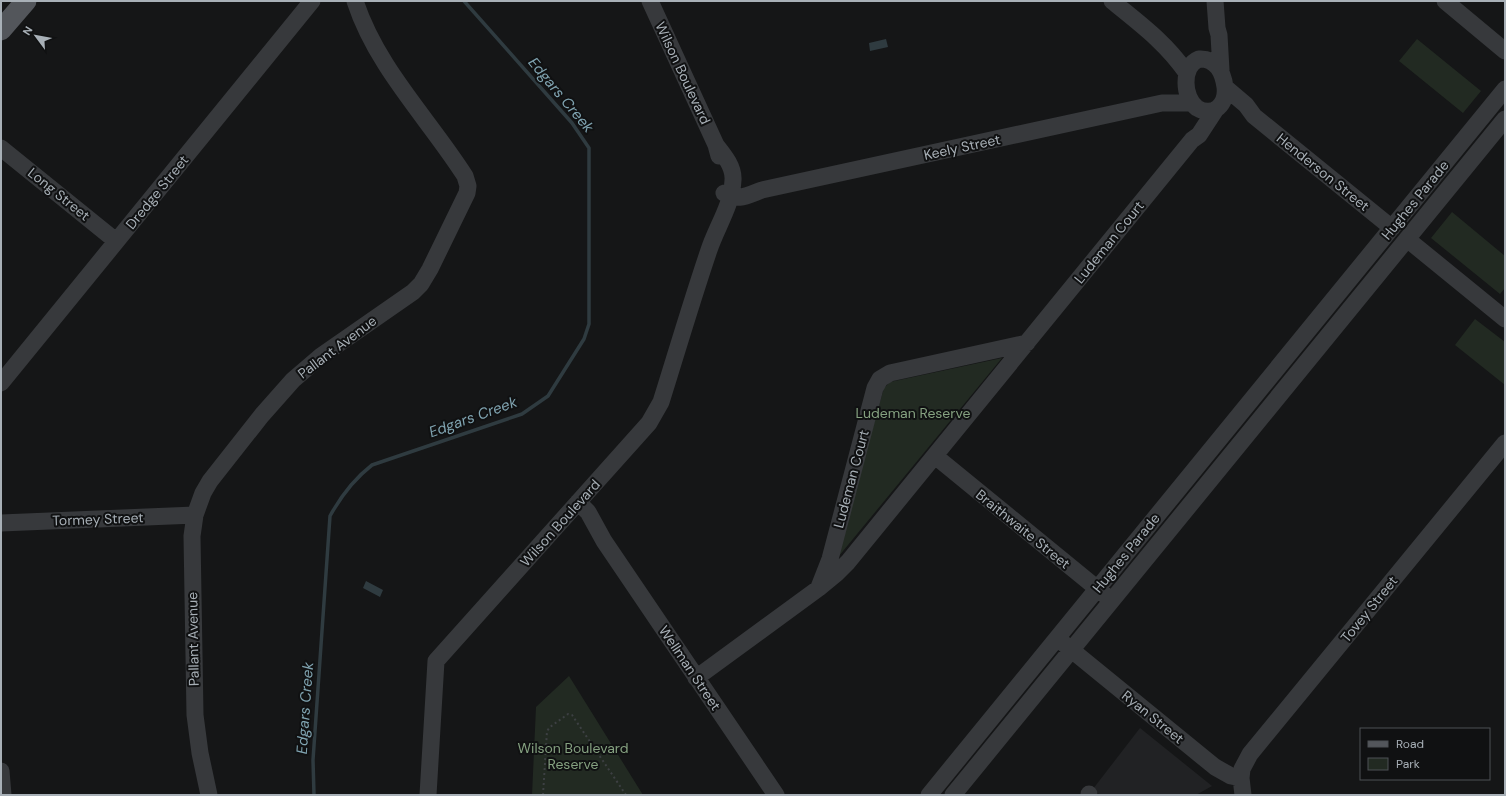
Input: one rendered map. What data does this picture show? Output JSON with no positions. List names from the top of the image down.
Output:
{
  "streets": {
    "street": [
      "Wilson Boulevard",
      "Keely Street",
      "Henderson Street",
      "Dredge Street",
      "Long Street",
      "Hughes Parade",
      "Ludeman Court",
      "Pallant Avenue",
      "Tormey Street",
      "Braithwaite Street",
      "Tovey Street",
      "Wellman Street",
      "Ryan Street"
    ]
  },
  "crossings": [
    ["Wilson Boulevard", "Keely Street"],
    ["Wilson Boulevard", "Wellman Street"],
    ["Keely Street", "Henderson Street"],
    ["Keely Street", "Ludeman Court"],
    ["Henderson Street", "Hughes Parade"],
    ["Henderson Street", "Ludeman Court"],
    ["Dredge Street", "Long Street"],
    ["Hughes Parade", "Braithwaite Street"],
    ["Hughes Parade", "Ryan Street"],
    ["Ludeman Court", "Braithwaite Street"],
    ["Ludeman Court", "Wellman Street"],
    ["Pallant Avenue", "Tormey Street"],
    ["Tovey Street", "Ryan Street"]
  ],
  "water": ["Edgars Creek"],
  "parks": ["Ludeman Reserve", "Wilson Boulevard Reserve"],
  "legend": ["Road", "Park"],
  "north": "top left"
}
